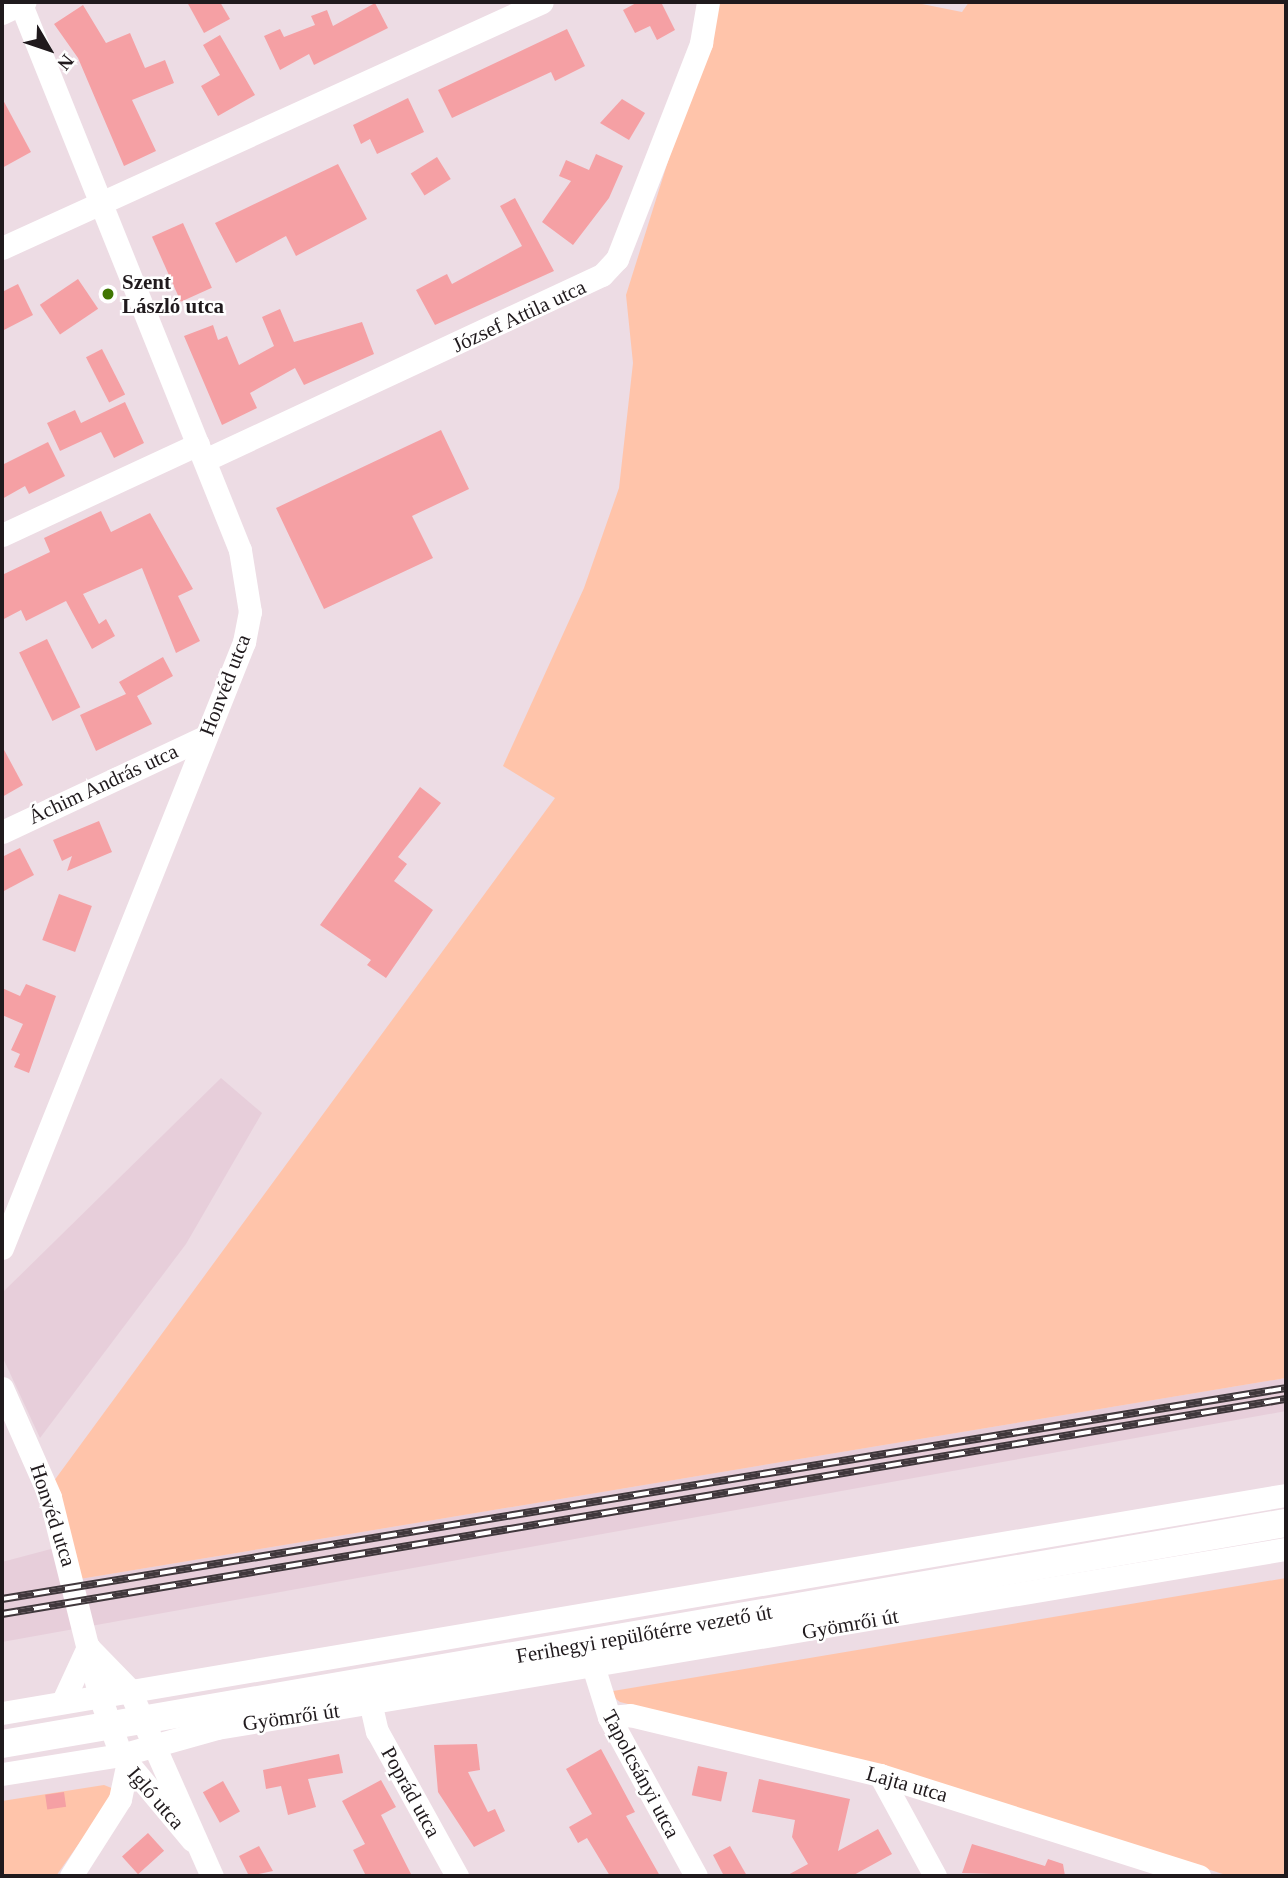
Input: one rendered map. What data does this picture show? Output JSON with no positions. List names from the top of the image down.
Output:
{
  "streets": {
    "main road": ["Ferihegyi repülőtérre vezető út"],
    "street": [
      "József Attila utca",
      "Honvéd utca",
      "Áchim András utca",
      "Gyömrői út",
      "Tapolcsányi utca",
      "Lajta utca",
      "Poprád utca",
      "Igló utca"
    ]
  },
  "crossings": [
    ["József Attila utca", "Honvéd utca"],
    ["Honvéd utca", "Áchim András utca"],
    ["Honvéd utca", "Gyömrői út"],
    ["Honvéd utca", "Igló utca"],
    ["Gyömrői út", "Tapolcsányi utca"],
    ["Gyömrői út", "Poprád utca"],
    ["Gyömrői út", "Igló utca"],
    ["Tapolcsányi utca", "Lajta utca"]
  ],
  "places": ["Szent László utca"],
  "north": "bottom right"
}
